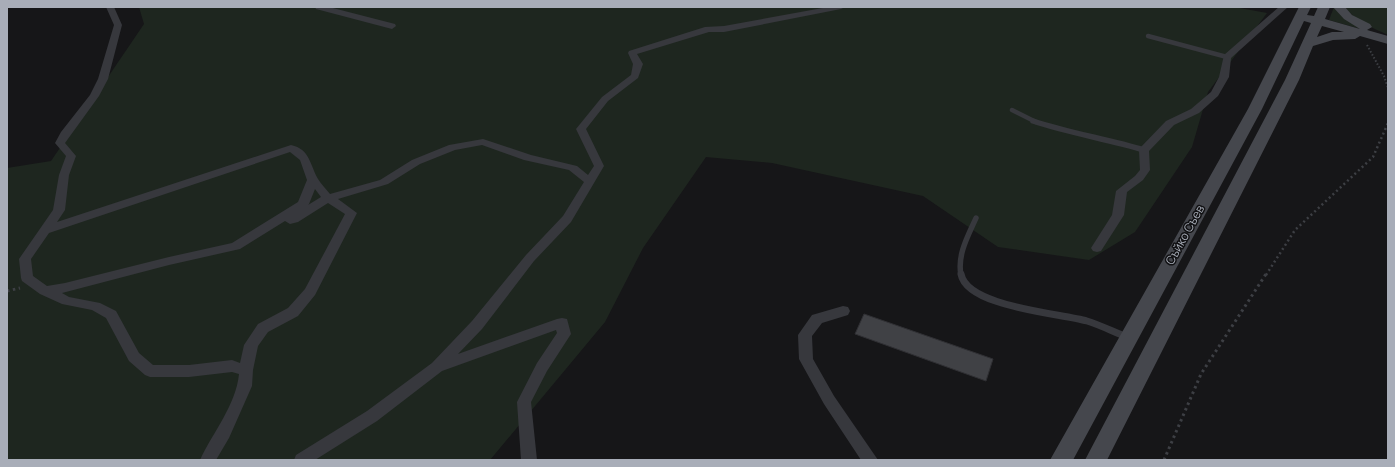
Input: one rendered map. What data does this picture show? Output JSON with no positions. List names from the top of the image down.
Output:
{
  "streets": {
    "street": ["Съйко Съев"]
  }
}
